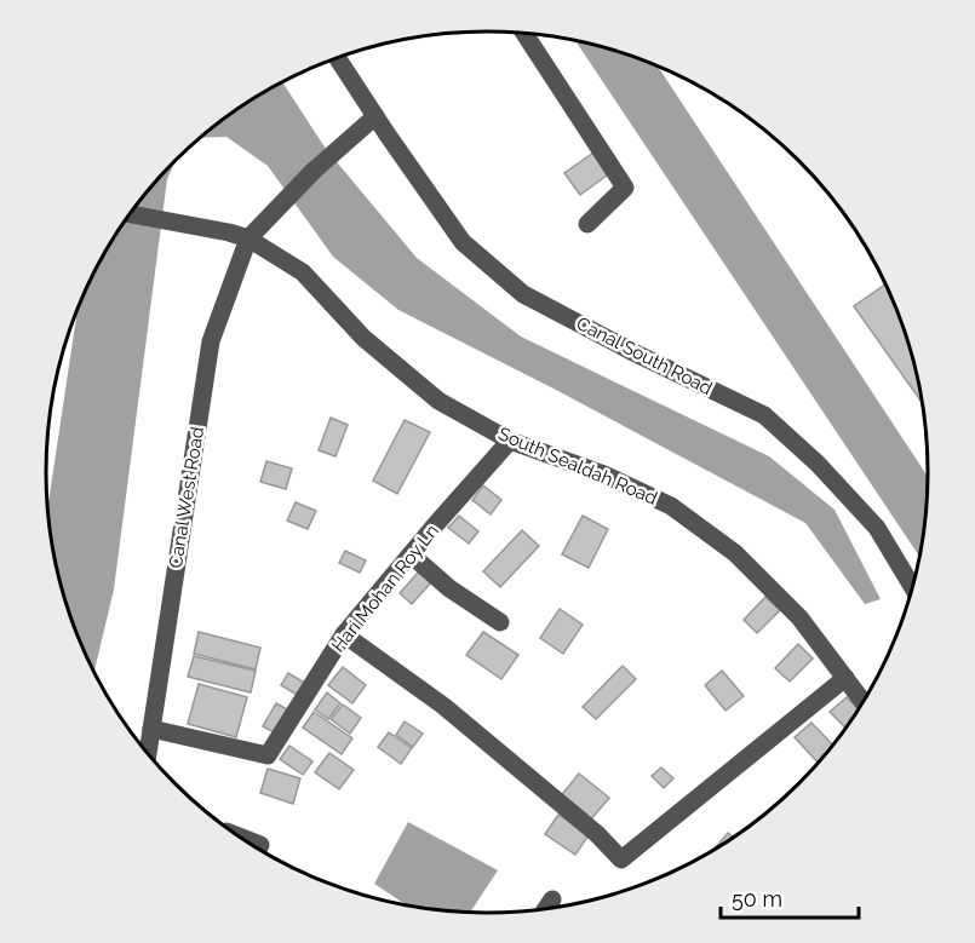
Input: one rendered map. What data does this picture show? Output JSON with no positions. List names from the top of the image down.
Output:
{
  "streets": {
    "street": [
      "Canal South Road",
      "South Sealdah Road",
      "Canal West Road",
      "Hari Mohan Roy Ln"
    ]
  },
  "crossings": [
    ["South Sealdah Road", "Canal West Road"],
    ["South Sealdah Road", "Hari Mohan Roy Ln"],
    ["Canal West Road", "Hari Mohan Roy Ln"]
  ],
  "scale_bar": "50 m"
}
